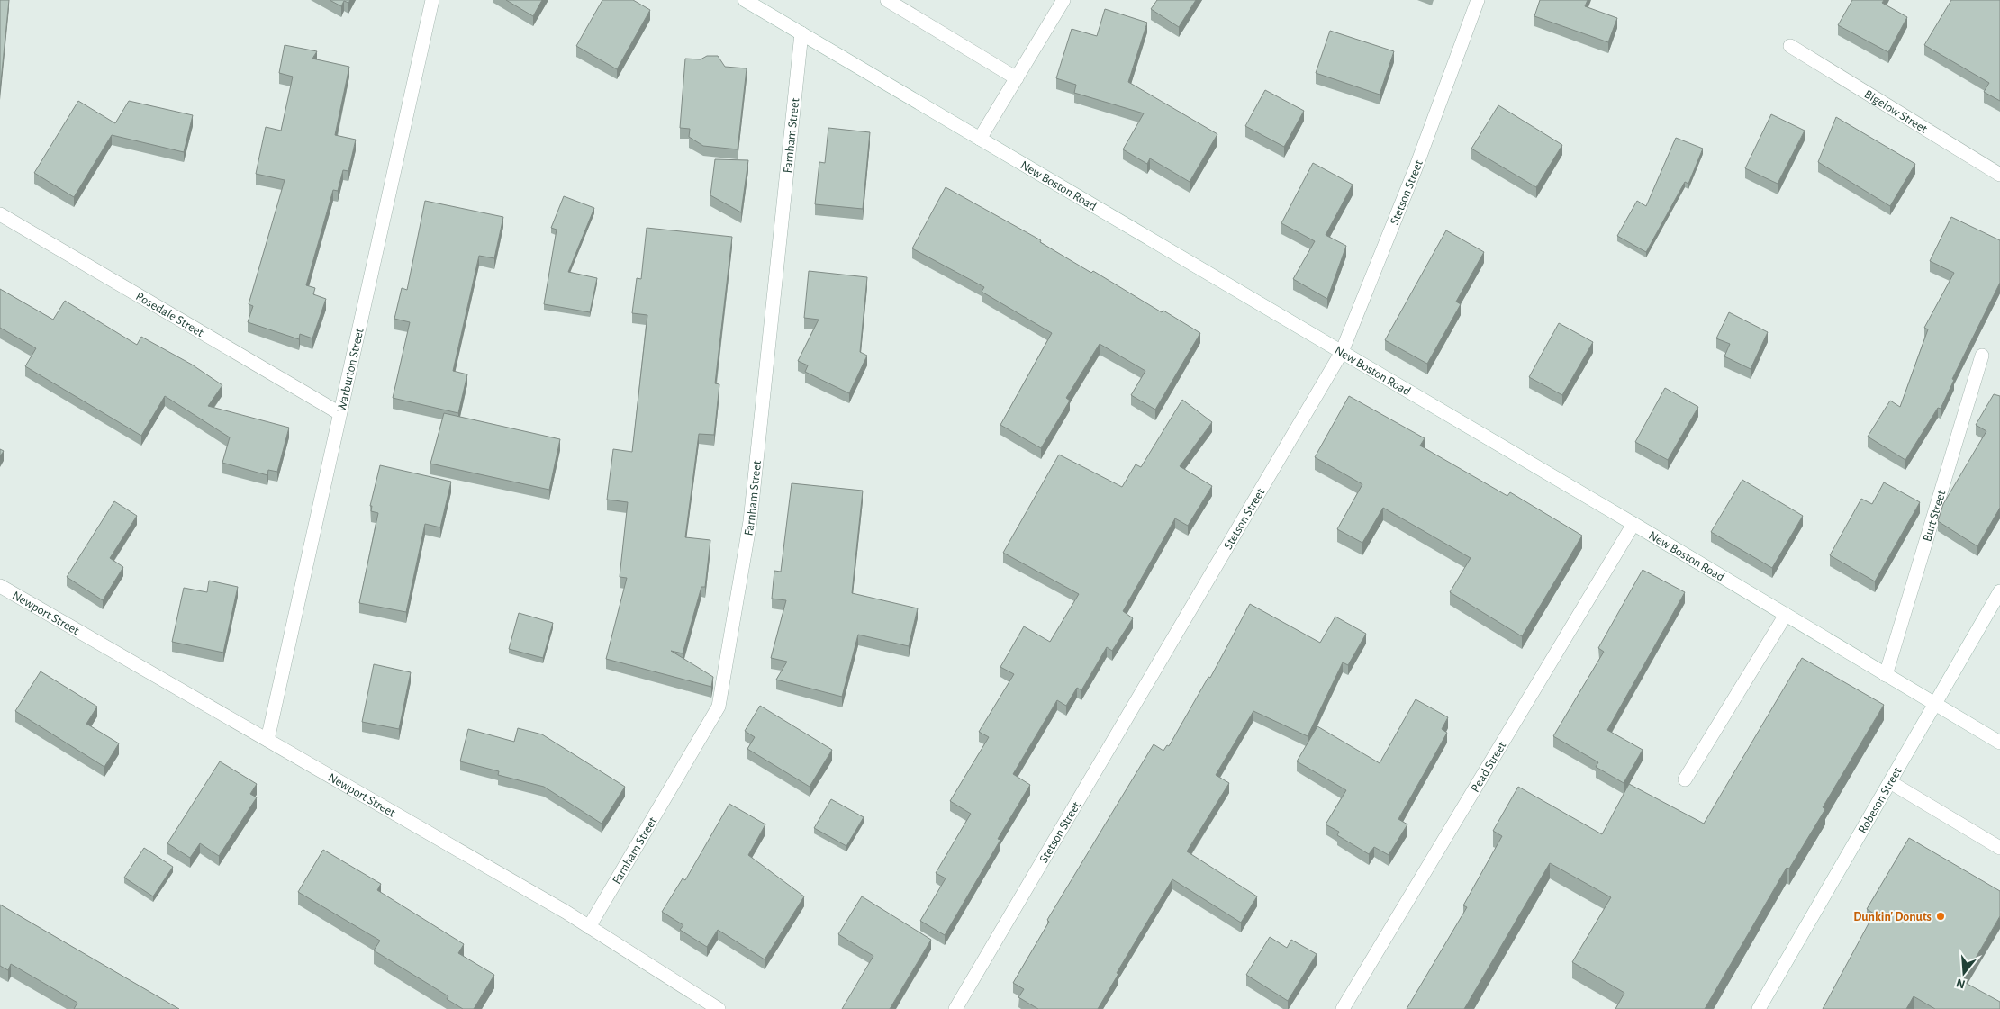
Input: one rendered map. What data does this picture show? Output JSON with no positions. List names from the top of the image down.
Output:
{
  "streets": {
    "street": [
      "Bigelow Street",
      "Farnham Street",
      "New Boston Road",
      "Stetson Street",
      "Rosedale Street",
      "Warburton Street",
      "Burt Street",
      "Newport Street",
      "Read Street",
      "Robeson Street"
    ]
  },
  "crossings": [
    ["Farnham Street", "New Boston Road"],
    ["Farnham Street", "Newport Street"],
    ["New Boston Road", "Stetson Street"],
    ["New Boston Road", "Burt Street"],
    ["New Boston Road", "Read Street"],
    ["New Boston Road", "Robeson Street"],
    ["Rosedale Street", "Warburton Street"],
    ["Warburton Street", "Newport Street"]
  ],
  "places": ["Dunkin' Donuts"],
  "north": "bottom"
}
